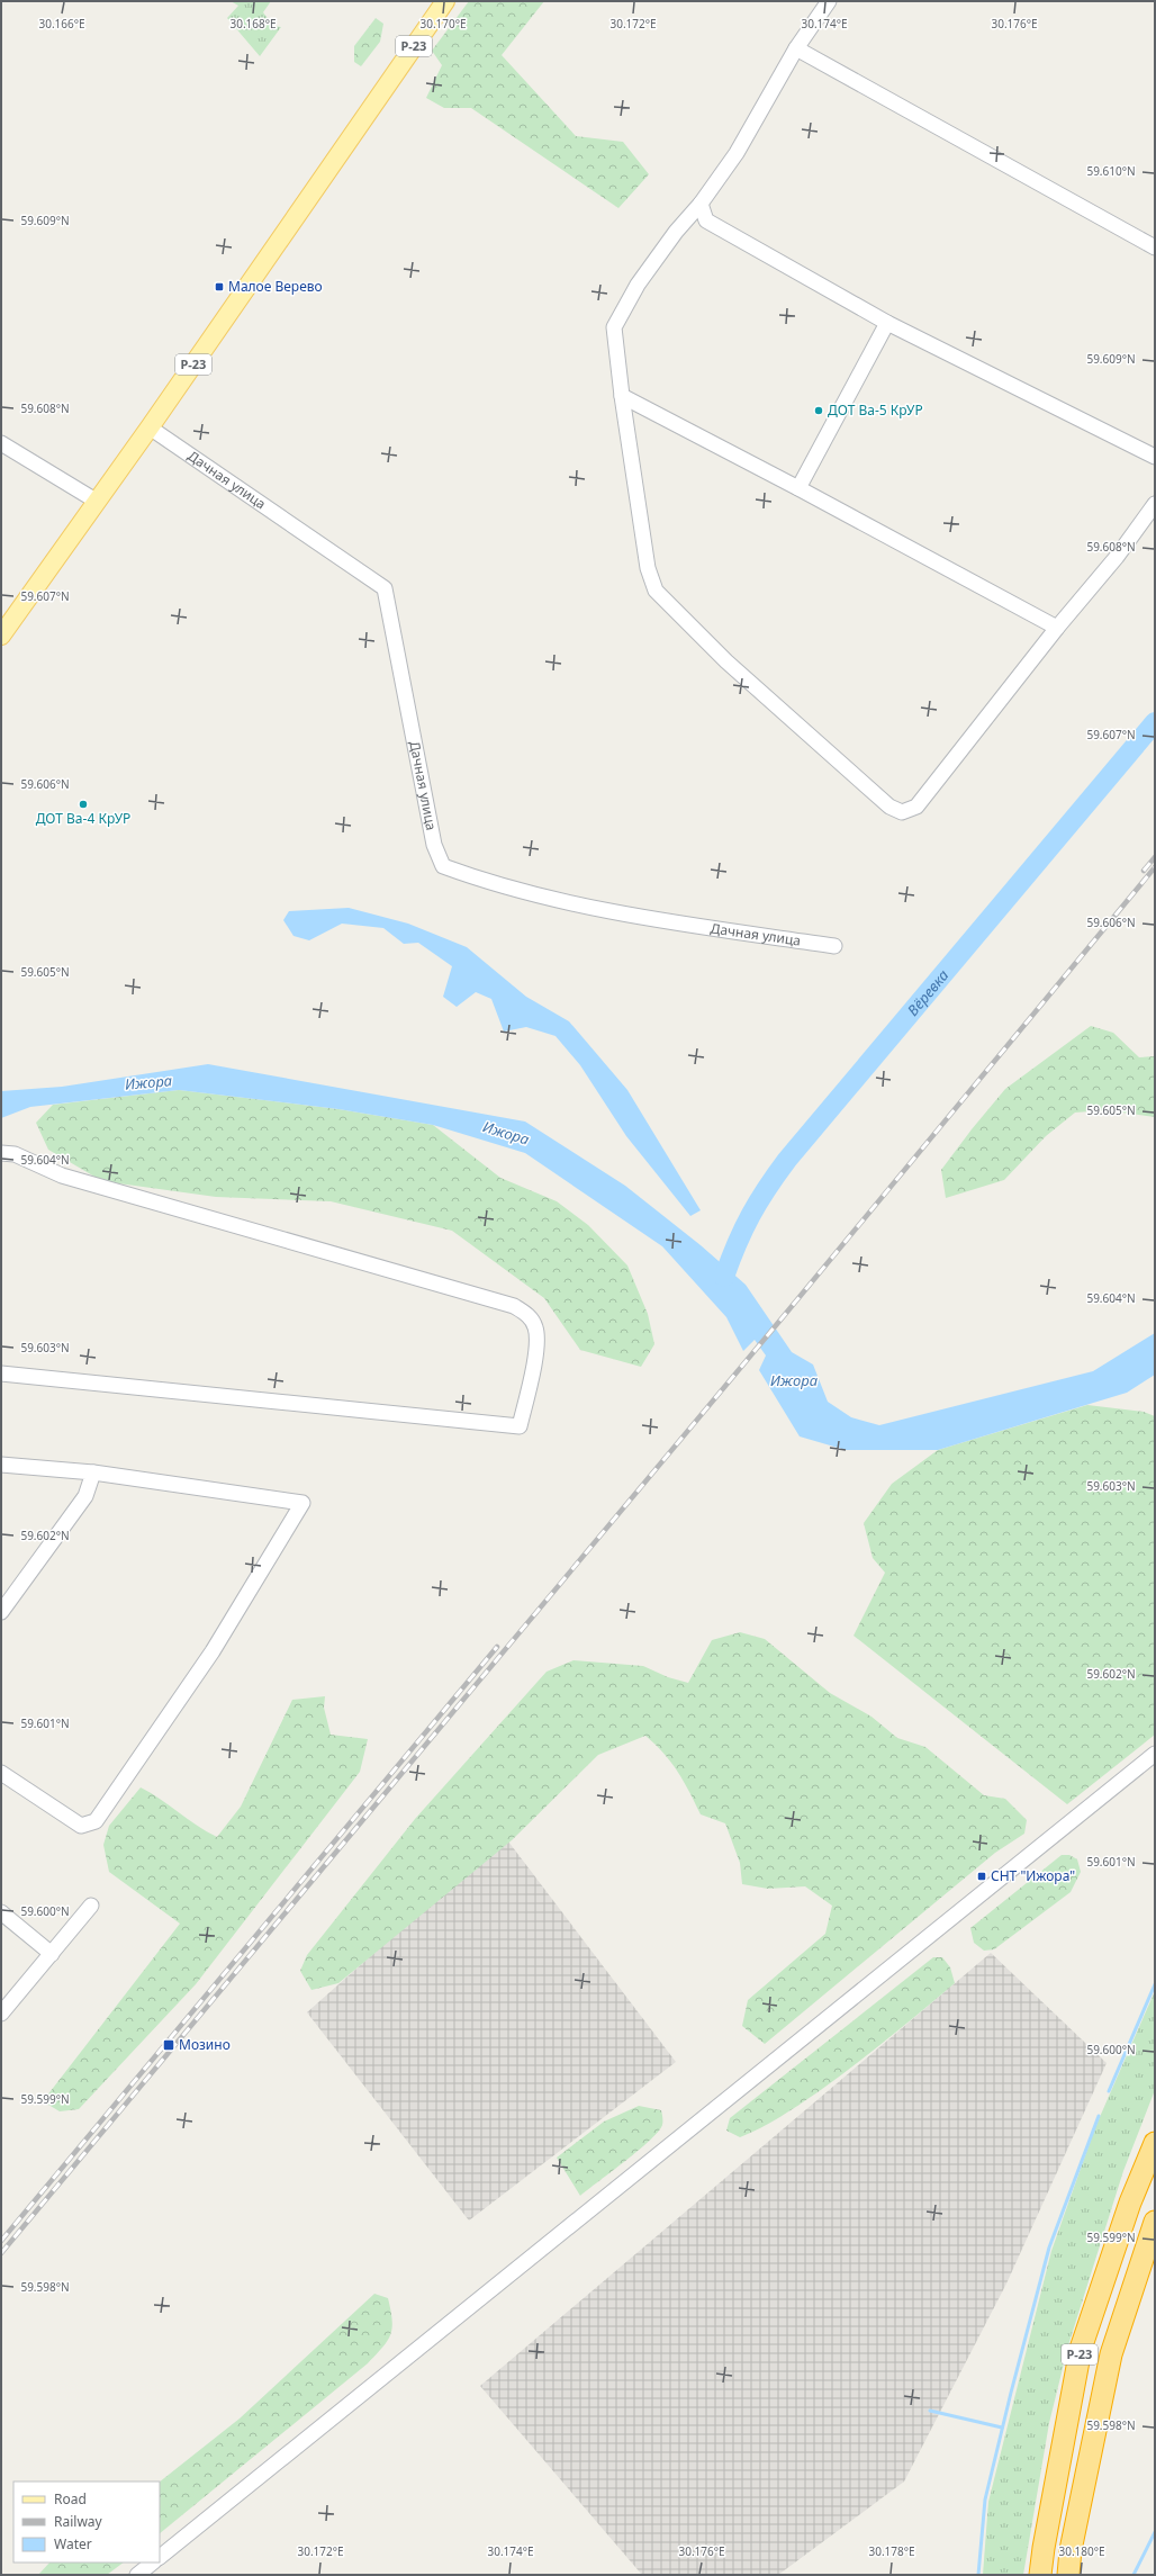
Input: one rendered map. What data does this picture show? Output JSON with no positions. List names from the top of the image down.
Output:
{
  "streets": {
    "highway": ["Р-23"],
    "street": ["Дачная улица"]
  },
  "crossings": [
    ["Р-23", "Дачная улица"]
  ],
  "water": ["Вёревка", "Ижора"],
  "places": {
    "transit": ["Малое Верево", "СНТ \"Ижора\"", "Мозино"],
    "other": ["ДОТ Ва-5 КрУР", "ДОТ Ва-4 КрУР"]
  },
  "legend": ["Road", "Railway", "Water"],
  "coordinates": [
    "30.166°E",
    "30.168°E",
    "30.170°E",
    "30.172°E",
    "30.174°E",
    "30.176°E",
    "59.610°N",
    "59.609°N",
    "59.608°N",
    "59.607°N",
    "59.606°N",
    "59.605°N",
    "59.604°N",
    "59.603°N",
    "59.602°N",
    "59.601°N",
    "59.600°N",
    "59.599°N",
    "59.598°N",
    "30.178°E",
    "30.180°E"
  ]
}
